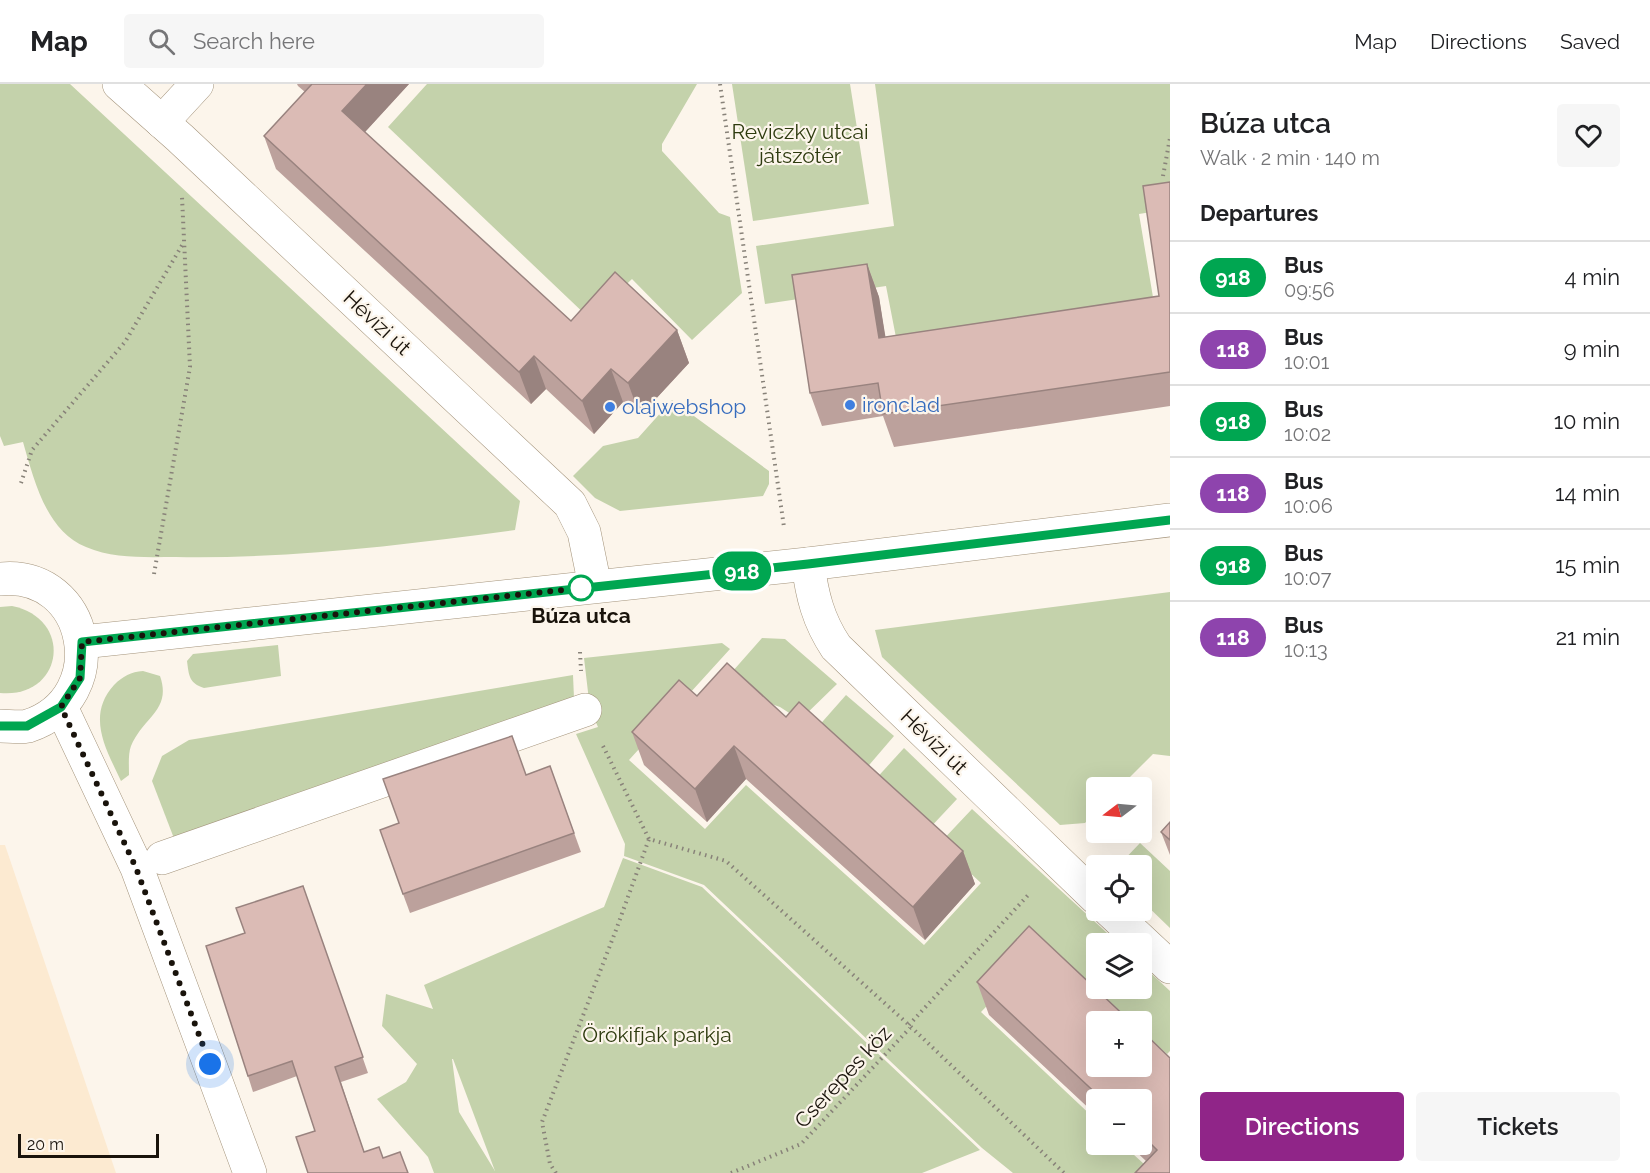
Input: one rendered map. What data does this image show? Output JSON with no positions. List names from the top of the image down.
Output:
{
  "streets": {
    "street": ["Hévízi út"],
    "path": ["Cserepes köz"]
  },
  "crossings": [
    ["Hévízi út", "Cserepes köz"]
  ],
  "parks": ["Reviczky utcai játszótér", "Örökifjak parkja"],
  "places": ["ironclad", "olajwebshop", "Búza utca"],
  "lines": ["bus line 918"],
  "scale_bar": "20 m",
  "north": "left",
  "page": {
    "header": "Map",
    "search": "Search here",
    "nav": ["Map", "Directions", "Saved"],
    "on_map": "918",
    "heading": [
      ["Búza utca", "Walk · 2 min · 140 m"],
      "Departures"
    ],
    "list": [
      {
        "mark": "918",
        "name": "Bus",
        "note": "09:56",
        "value": "4 min"
      },
      {
        "mark": "118",
        "name": "Bus",
        "note": "10:01",
        "value": "9 min"
      },
      {
        "mark": "918",
        "name": "Bus",
        "note": "10:02",
        "value": "10 min"
      },
      {
        "mark": "118",
        "name": "Bus",
        "note": "10:06",
        "value": "14 min"
      },
      {
        "mark": "918",
        "name": "Bus",
        "note": "10:07",
        "value": "15 min"
      },
      {
        "mark": "118",
        "name": "Bus",
        "note": "10:13",
        "value": "21 min"
      }
    ],
    "map_buttons": ["+", "−"],
    "buttons": ["Directions", "Tickets"],
    "scale": "20 m"
  }
}
